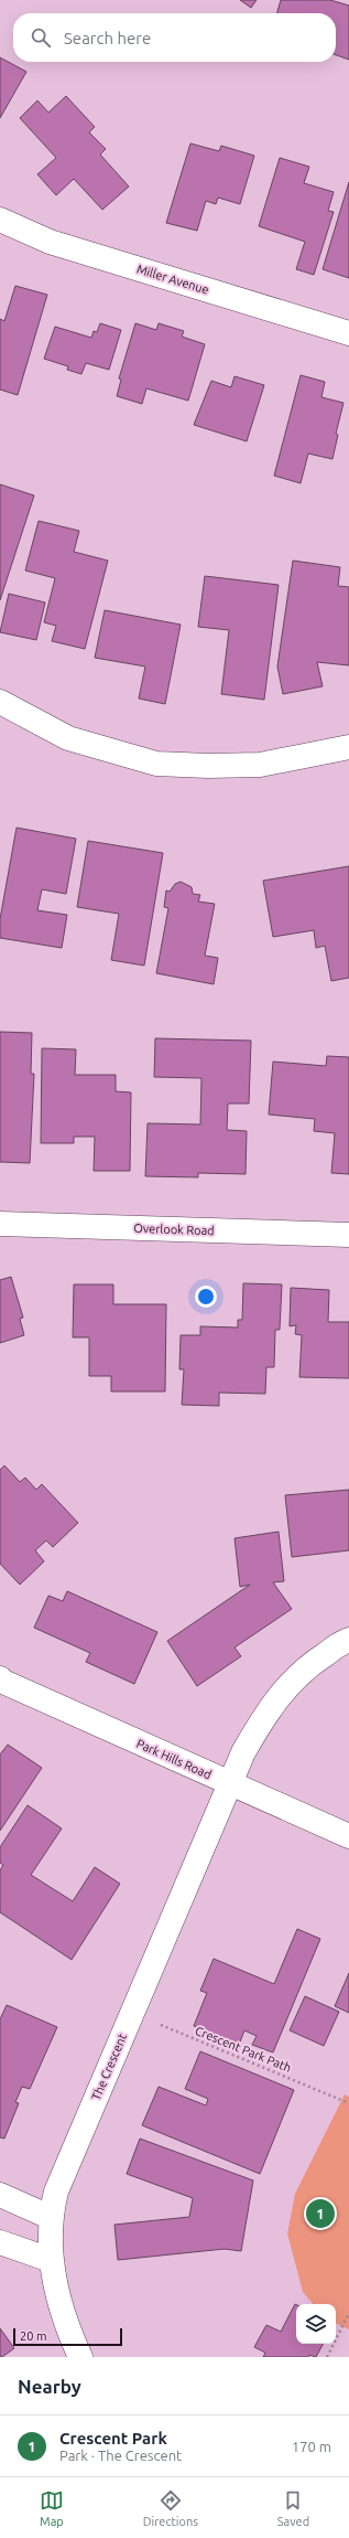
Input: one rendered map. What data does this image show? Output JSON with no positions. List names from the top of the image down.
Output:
{
  "streets": {
    "street": [
      "Miller Avenue",
      "Overlook Road",
      "Park Hills Road",
      "The Crescent"
    ],
    "path": ["Crescent Park Path"]
  },
  "crossings": [
    ["Park Hills Road", "The Crescent"],
    ["Crescent Park Path", "The Crescent"]
  ],
  "scale_bar": "20 m",
  "page": {
    "search": "Search here",
    "pins": "1",
    "scale": "20 m",
    "heading": "Nearby",
    "list": [
      {
        "mark": "1",
        "name": "Crescent Park",
        "note": "Park · The Crescent",
        "value": "170 m"
      }
    ],
    "nav": ["Map", "Directions", "Saved"]
  }
}
